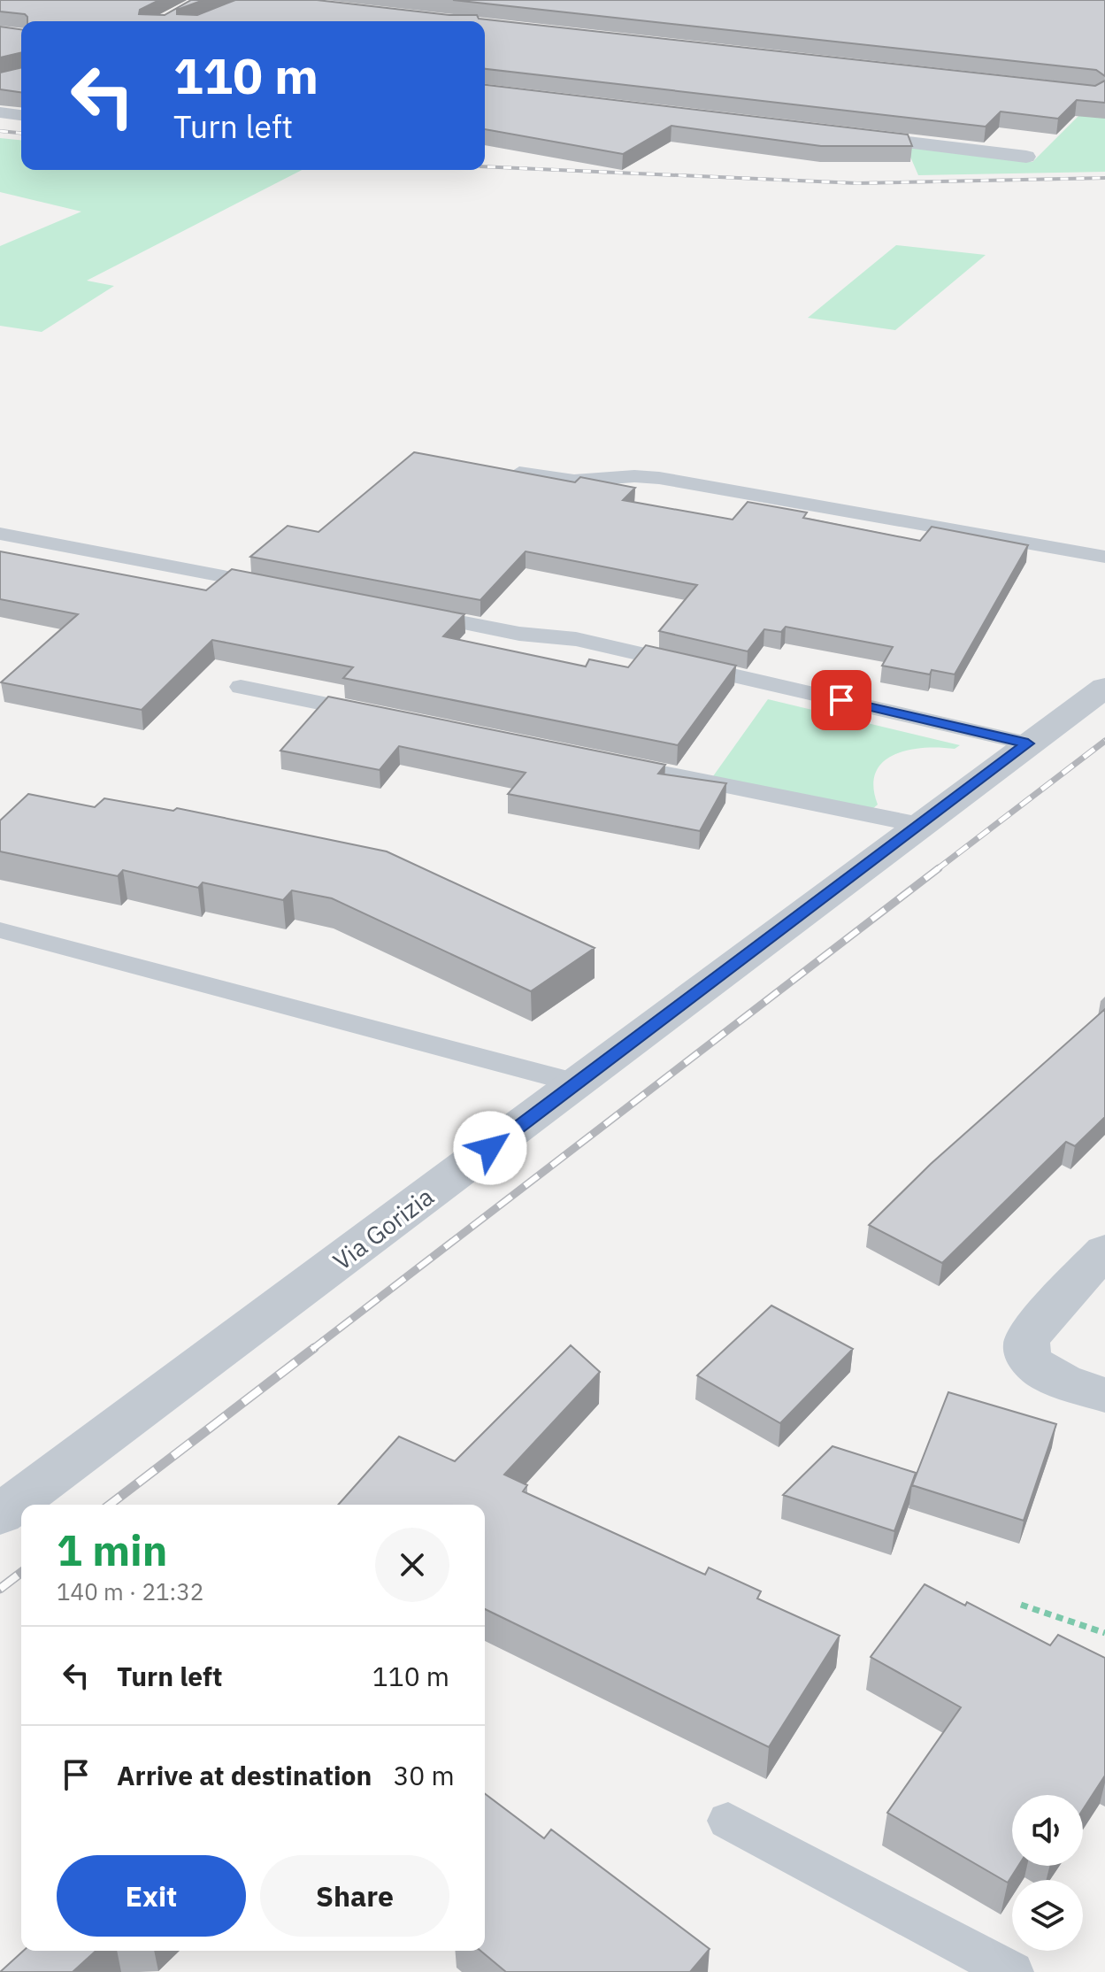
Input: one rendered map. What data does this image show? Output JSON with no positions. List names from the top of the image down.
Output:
{
  "streets": {
    "street": ["Via Gorizia"]
  },
  "page": {
    "turn": ["110 m", "Turn left"],
    "heading": ["1 min", "140 m · 21:32"],
    "list": [
      {
        "name": "Turn left",
        "value": "110 m"
      },
      {
        "name": "Arrive at destination",
        "value": "30 m"
      }
    ],
    "buttons": ["Exit", "Share"]
  }
}
